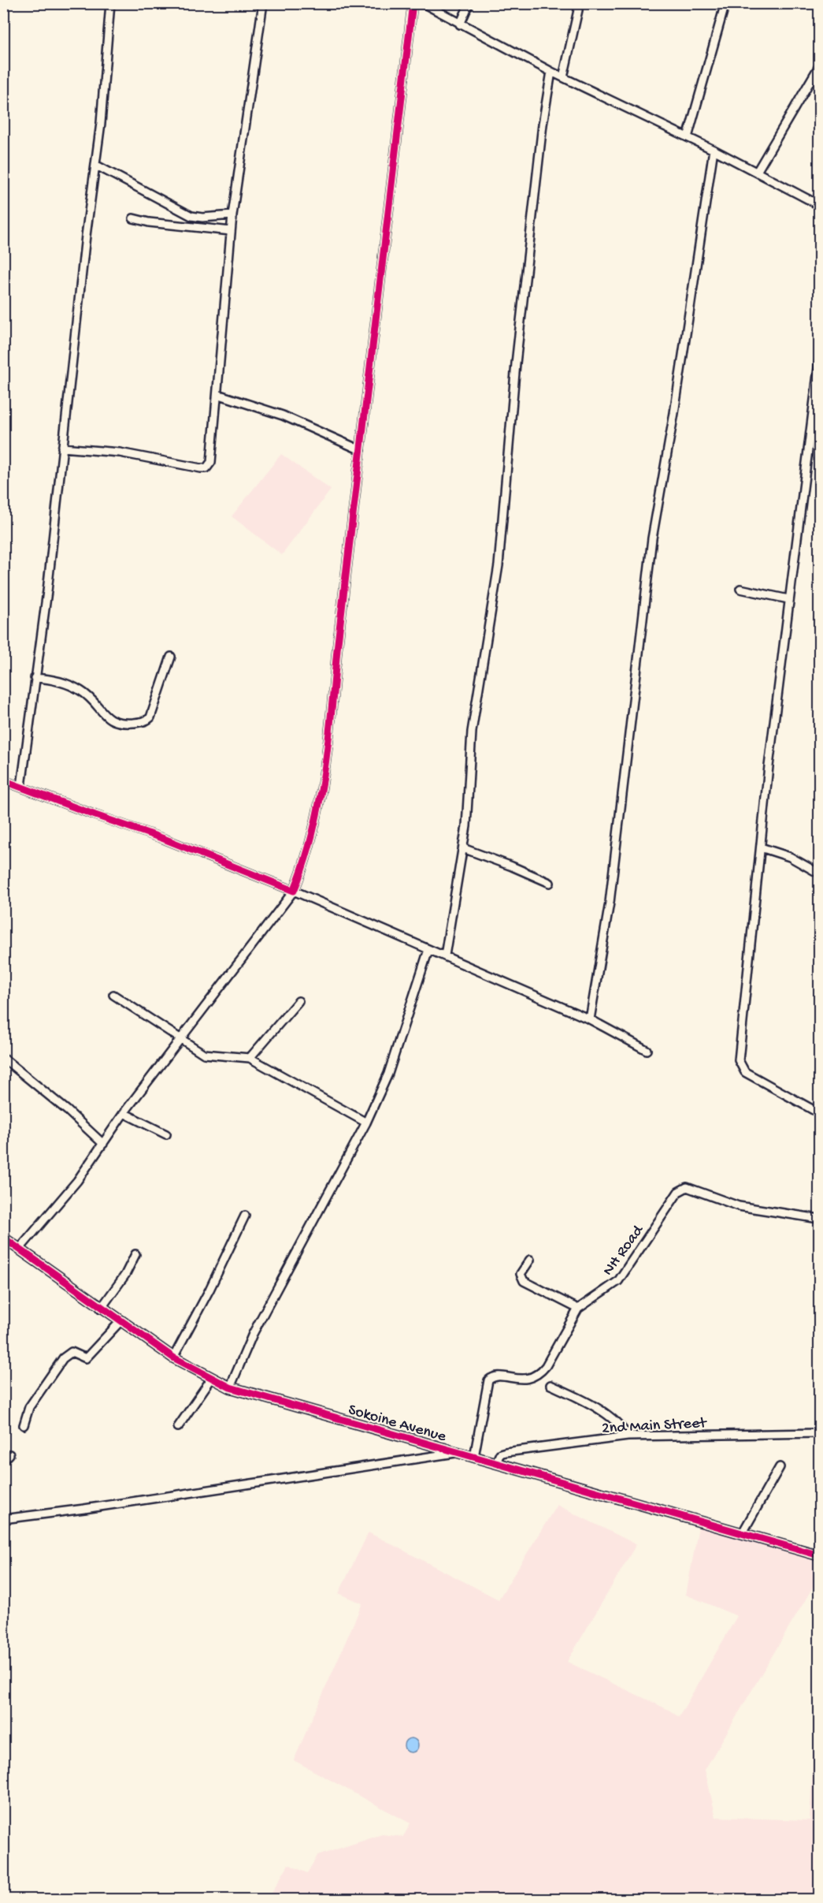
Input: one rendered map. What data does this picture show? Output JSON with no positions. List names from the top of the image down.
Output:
{
  "streets": {
    "street": ["NH Road", "Sokoine Avenue", "2nd Main Street"]
  },
  "crossings": [
    ["NH Road", "Sokoine Avenue"],
    ["Sokoine Avenue", "2nd Main Street"]
  ]
}
